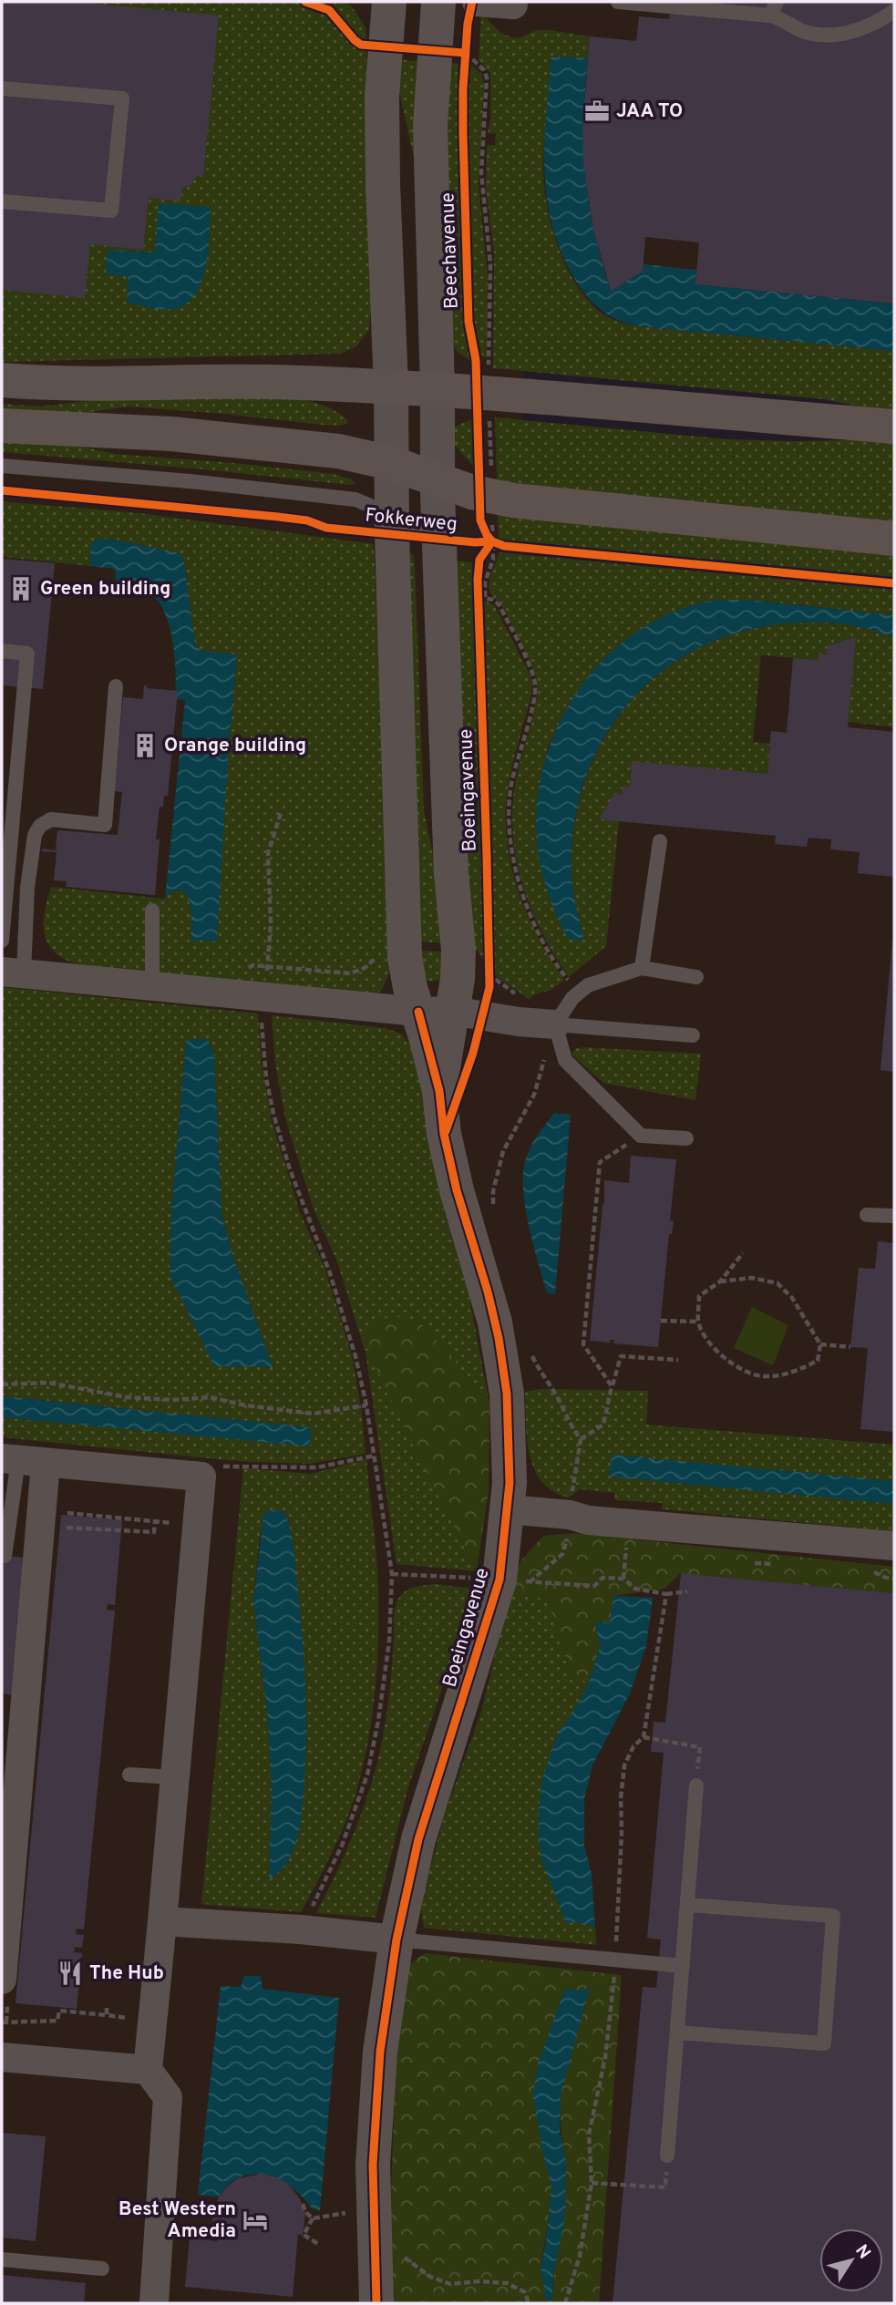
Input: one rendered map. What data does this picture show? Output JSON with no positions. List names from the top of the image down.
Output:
{
  "streets": {
    "main road": ["Fokkerweg"],
    "street": ["Beechavenue", "Boeingavenue"]
  },
  "crossings": [
    ["Beechavenue", "Fokkerweg"],
    ["Beechavenue", "Boeingavenue"],
    ["Fokkerweg", "Boeingavenue"]
  ],
  "places": {
    "office": ["JAA TO"],
    "building": ["Green building", "Orange building"],
    "restaurant": ["The Hub"],
    "hotel": ["Best Western Amedia"]
  },
  "north": "top right"
}
